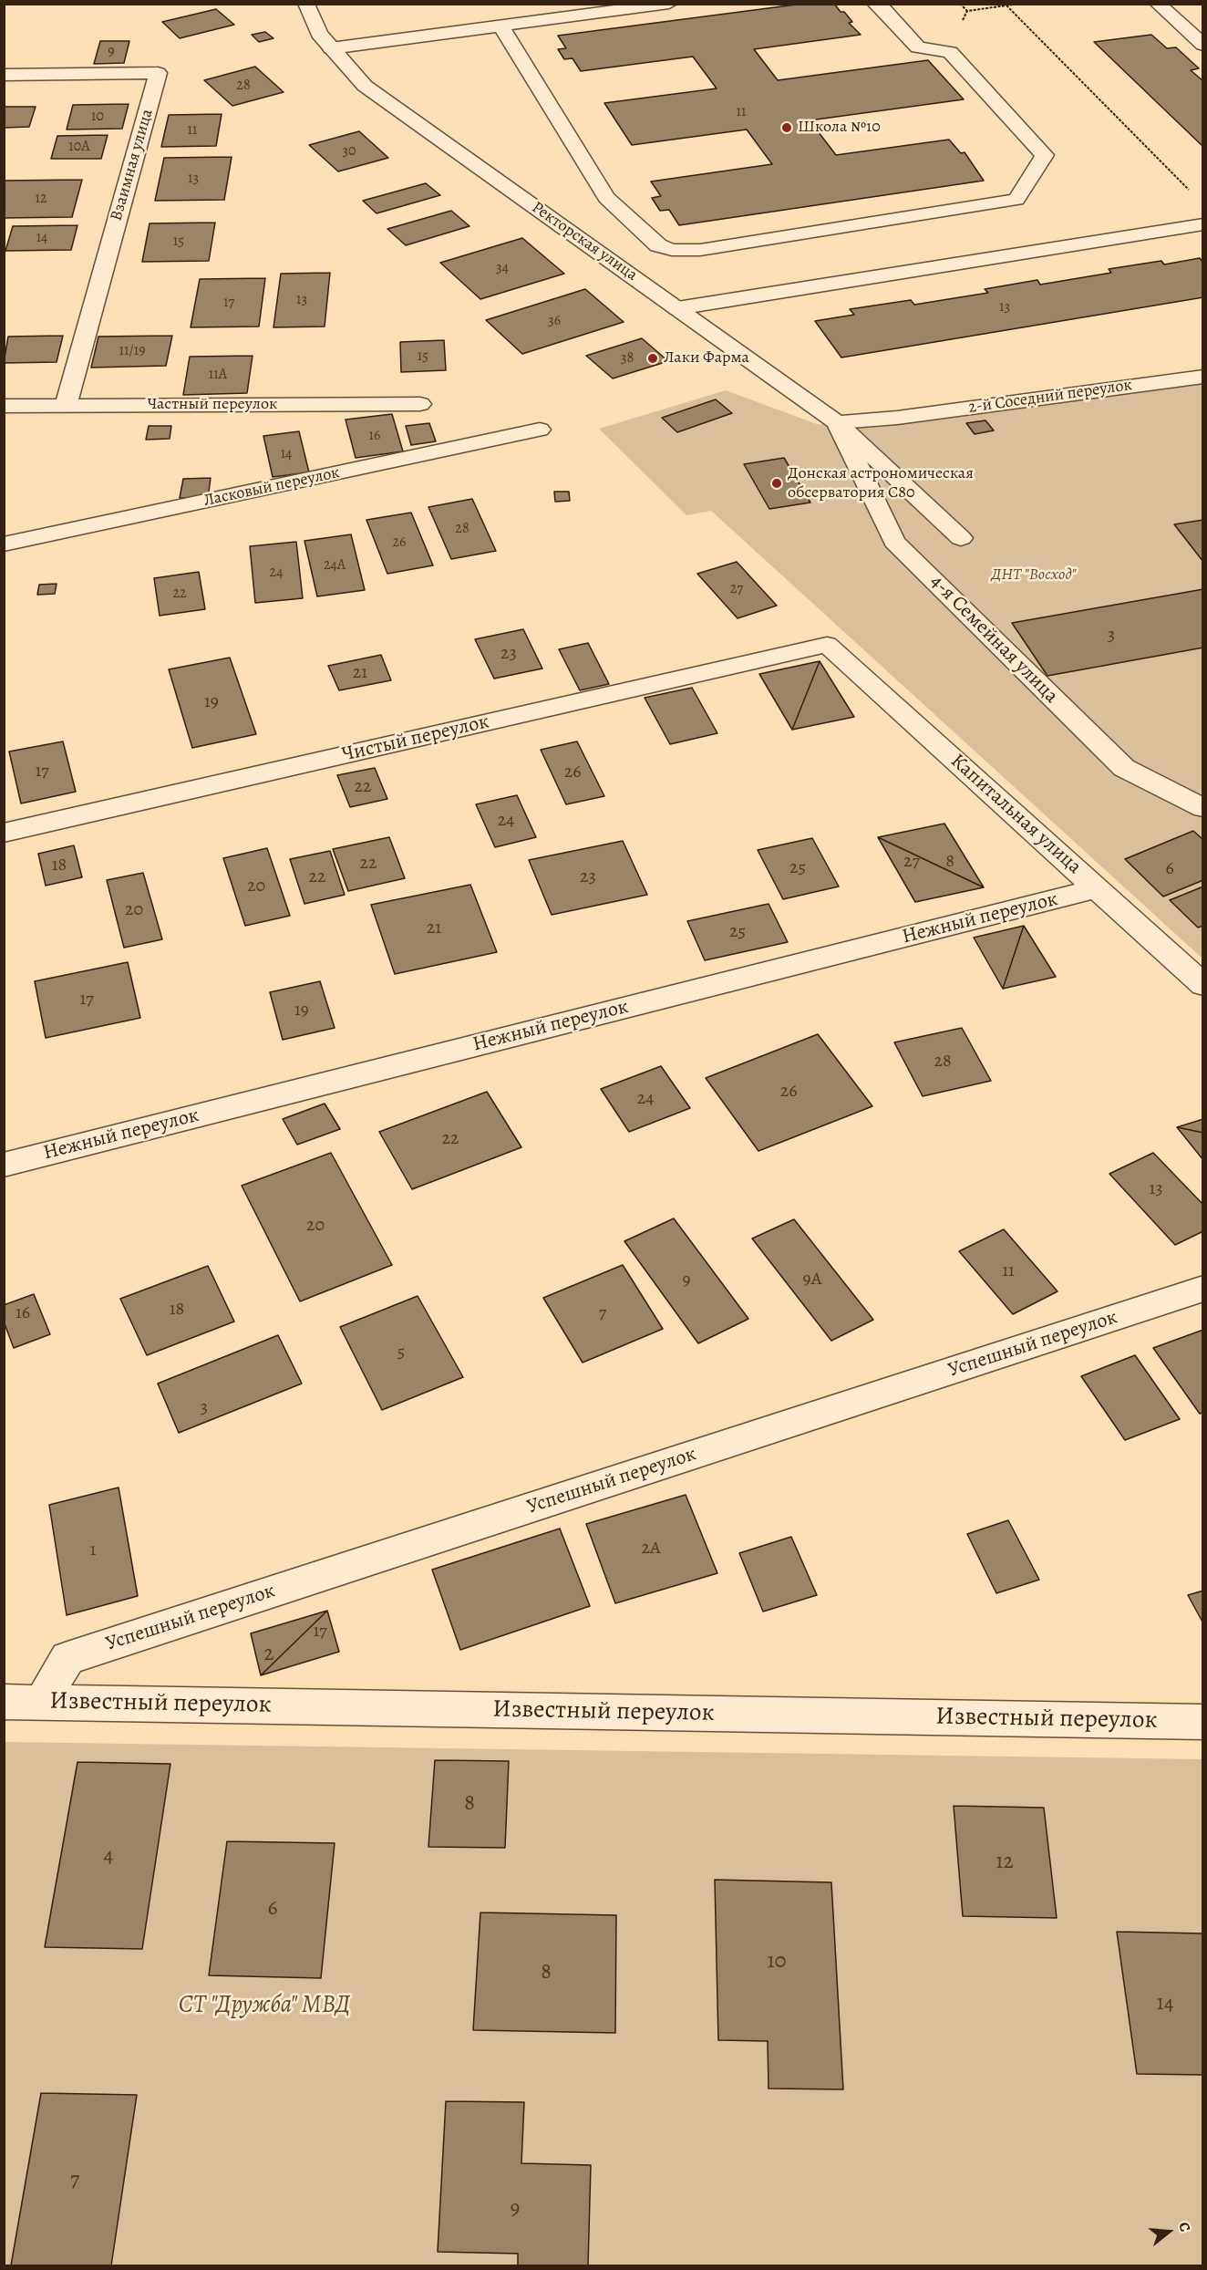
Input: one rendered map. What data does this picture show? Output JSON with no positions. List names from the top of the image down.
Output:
{
  "streets": {
    "street": [
      "Взаимная улица",
      "Ректорская улица",
      "2-й Соседний переулок",
      "Частный переулок",
      "Ласковый переулок",
      "4-я Семейная улица",
      "Чистый переулок",
      "Капитальная улица",
      "Нежный переулок",
      "Успешный переулок",
      "Известный переулок"
    ]
  },
  "crossings": [
    ["Взаимная улица", "Частный переулок"],
    ["Ректорская улица", "2-й Соседний переулок"],
    ["Ректорская улица", "4-я Семейная улица"],
    ["2-й Соседний переулок", "4-я Семейная улица"],
    ["Чистый переулок", "Капитальная улица"],
    ["Капитальная улица", "Нежный переулок"],
    ["Успешный переулок", "Известный переулок"]
  ],
  "parks": ["ДНТ \"Восход\"", "СТ \"Дружба\" МВД"],
  "places": ["Школа №10", "Лаки Фарма", "Донская астрономическая обсерватория C80"],
  "house_numbers": [
    "9",
    "28",
    "11",
    "10",
    "11",
    "10А",
    "30",
    "13",
    "12",
    "14",
    "15",
    "34",
    "13",
    "17",
    "13",
    "36",
    "11/19",
    "15",
    "38",
    "11А",
    "16",
    "14",
    "28",
    "26",
    "24А",
    "24",
    "27",
    "22",
    "3",
    "23",
    "21",
    "19",
    "17",
    "26",
    "22",
    "24",
    "27",
    "8",
    "22",
    "18",
    "25",
    "6",
    "22",
    "23",
    "20",
    "20",
    "21",
    "25",
    "17",
    "19",
    "28",
    "26",
    "24",
    "22",
    "13",
    "20",
    "11",
    "9А",
    "9",
    "18",
    "16",
    "7",
    "5",
    "3",
    "2А",
    "1",
    "17",
    "2",
    "8",
    "4",
    "12",
    "6",
    "10",
    "8",
    "14",
    "7",
    "9"
  ],
  "north": "right"
}
